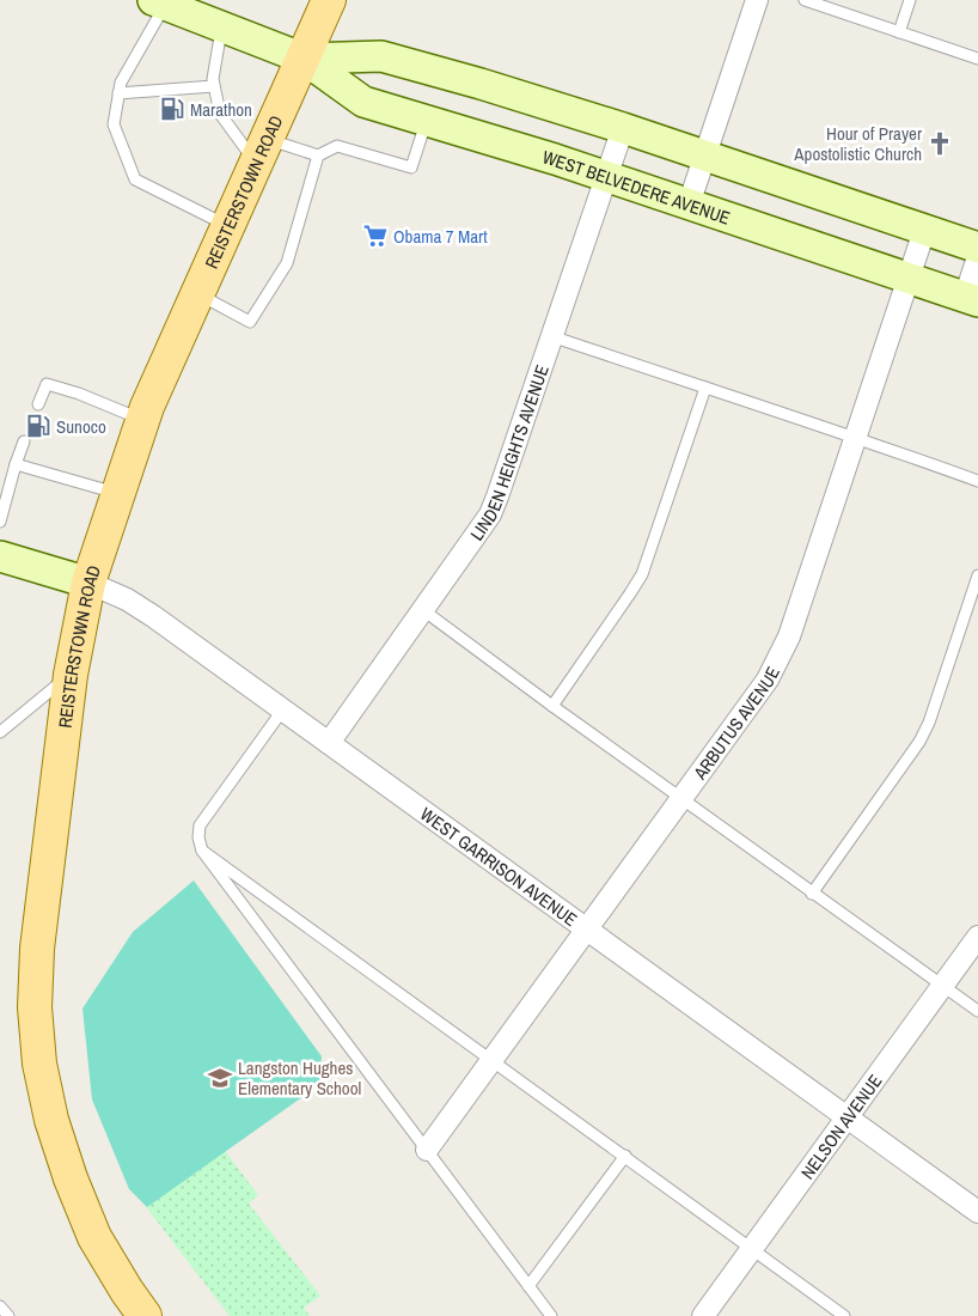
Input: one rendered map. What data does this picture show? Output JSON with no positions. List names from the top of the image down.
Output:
{
  "streets": {
    "main road": ["WEST BELVEDERE AVENUE", "REISTERSTOWN ROAD", "WEST GARRISON AVENUE"],
    "street": ["LINDEN HEIGHTS AVENUE", "ARBUTUS AVENUE", "NELSON AVENUE"]
  },
  "crossings": [
    ["WEST BELVEDERE AVENUE", "REISTERSTOWN ROAD"],
    ["WEST BELVEDERE AVENUE", "LINDEN HEIGHTS AVENUE"],
    ["WEST BELVEDERE AVENUE", "ARBUTUS AVENUE"],
    ["REISTERSTOWN ROAD", "WEST GARRISON AVENUE"],
    ["LINDEN HEIGHTS AVENUE", "WEST GARRISON AVENUE"],
    ["ARBUTUS AVENUE", "WEST GARRISON AVENUE"],
    ["WEST GARRISON AVENUE", "NELSON AVENUE"]
  ],
  "places": {
    "fuel station": ["Marathon", "Sunoco"],
    "church": ["Hour of Prayer Apostolistic Church"],
    "supermarket": ["Obama 7 Mart"],
    "school or university": ["Langston Hughes Elementary School"]
  }
}
